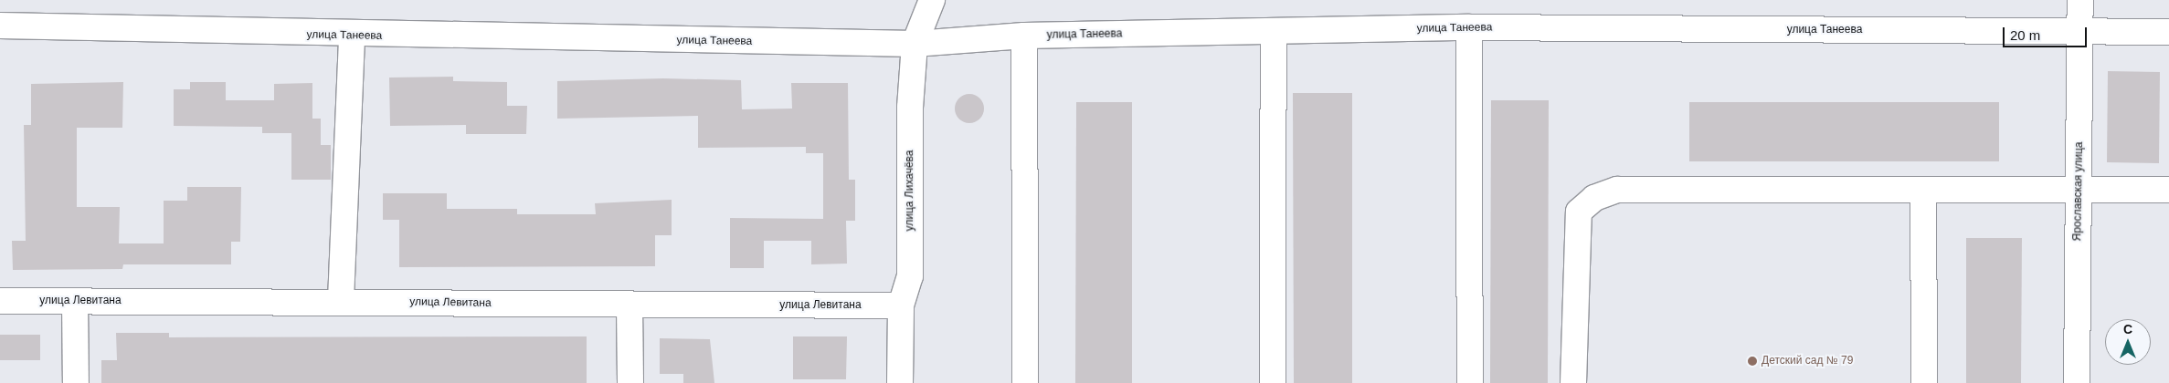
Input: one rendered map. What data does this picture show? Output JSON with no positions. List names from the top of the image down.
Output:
{
  "streets": {
    "street": [
      "улица Танеева",
      "улица Лихачёва",
      "Ярославская улица",
      "улица Левитана"
    ]
  },
  "crossings": [
    ["улица Танеева", "улица Лихачёва"],
    ["улица Танеева", "Ярославская улица"],
    ["улица Лихачёва", "улица Левитана"]
  ],
  "places": ["Детский сад № 79"],
  "scale_bar": "20 m",
  "north": "top"
}
